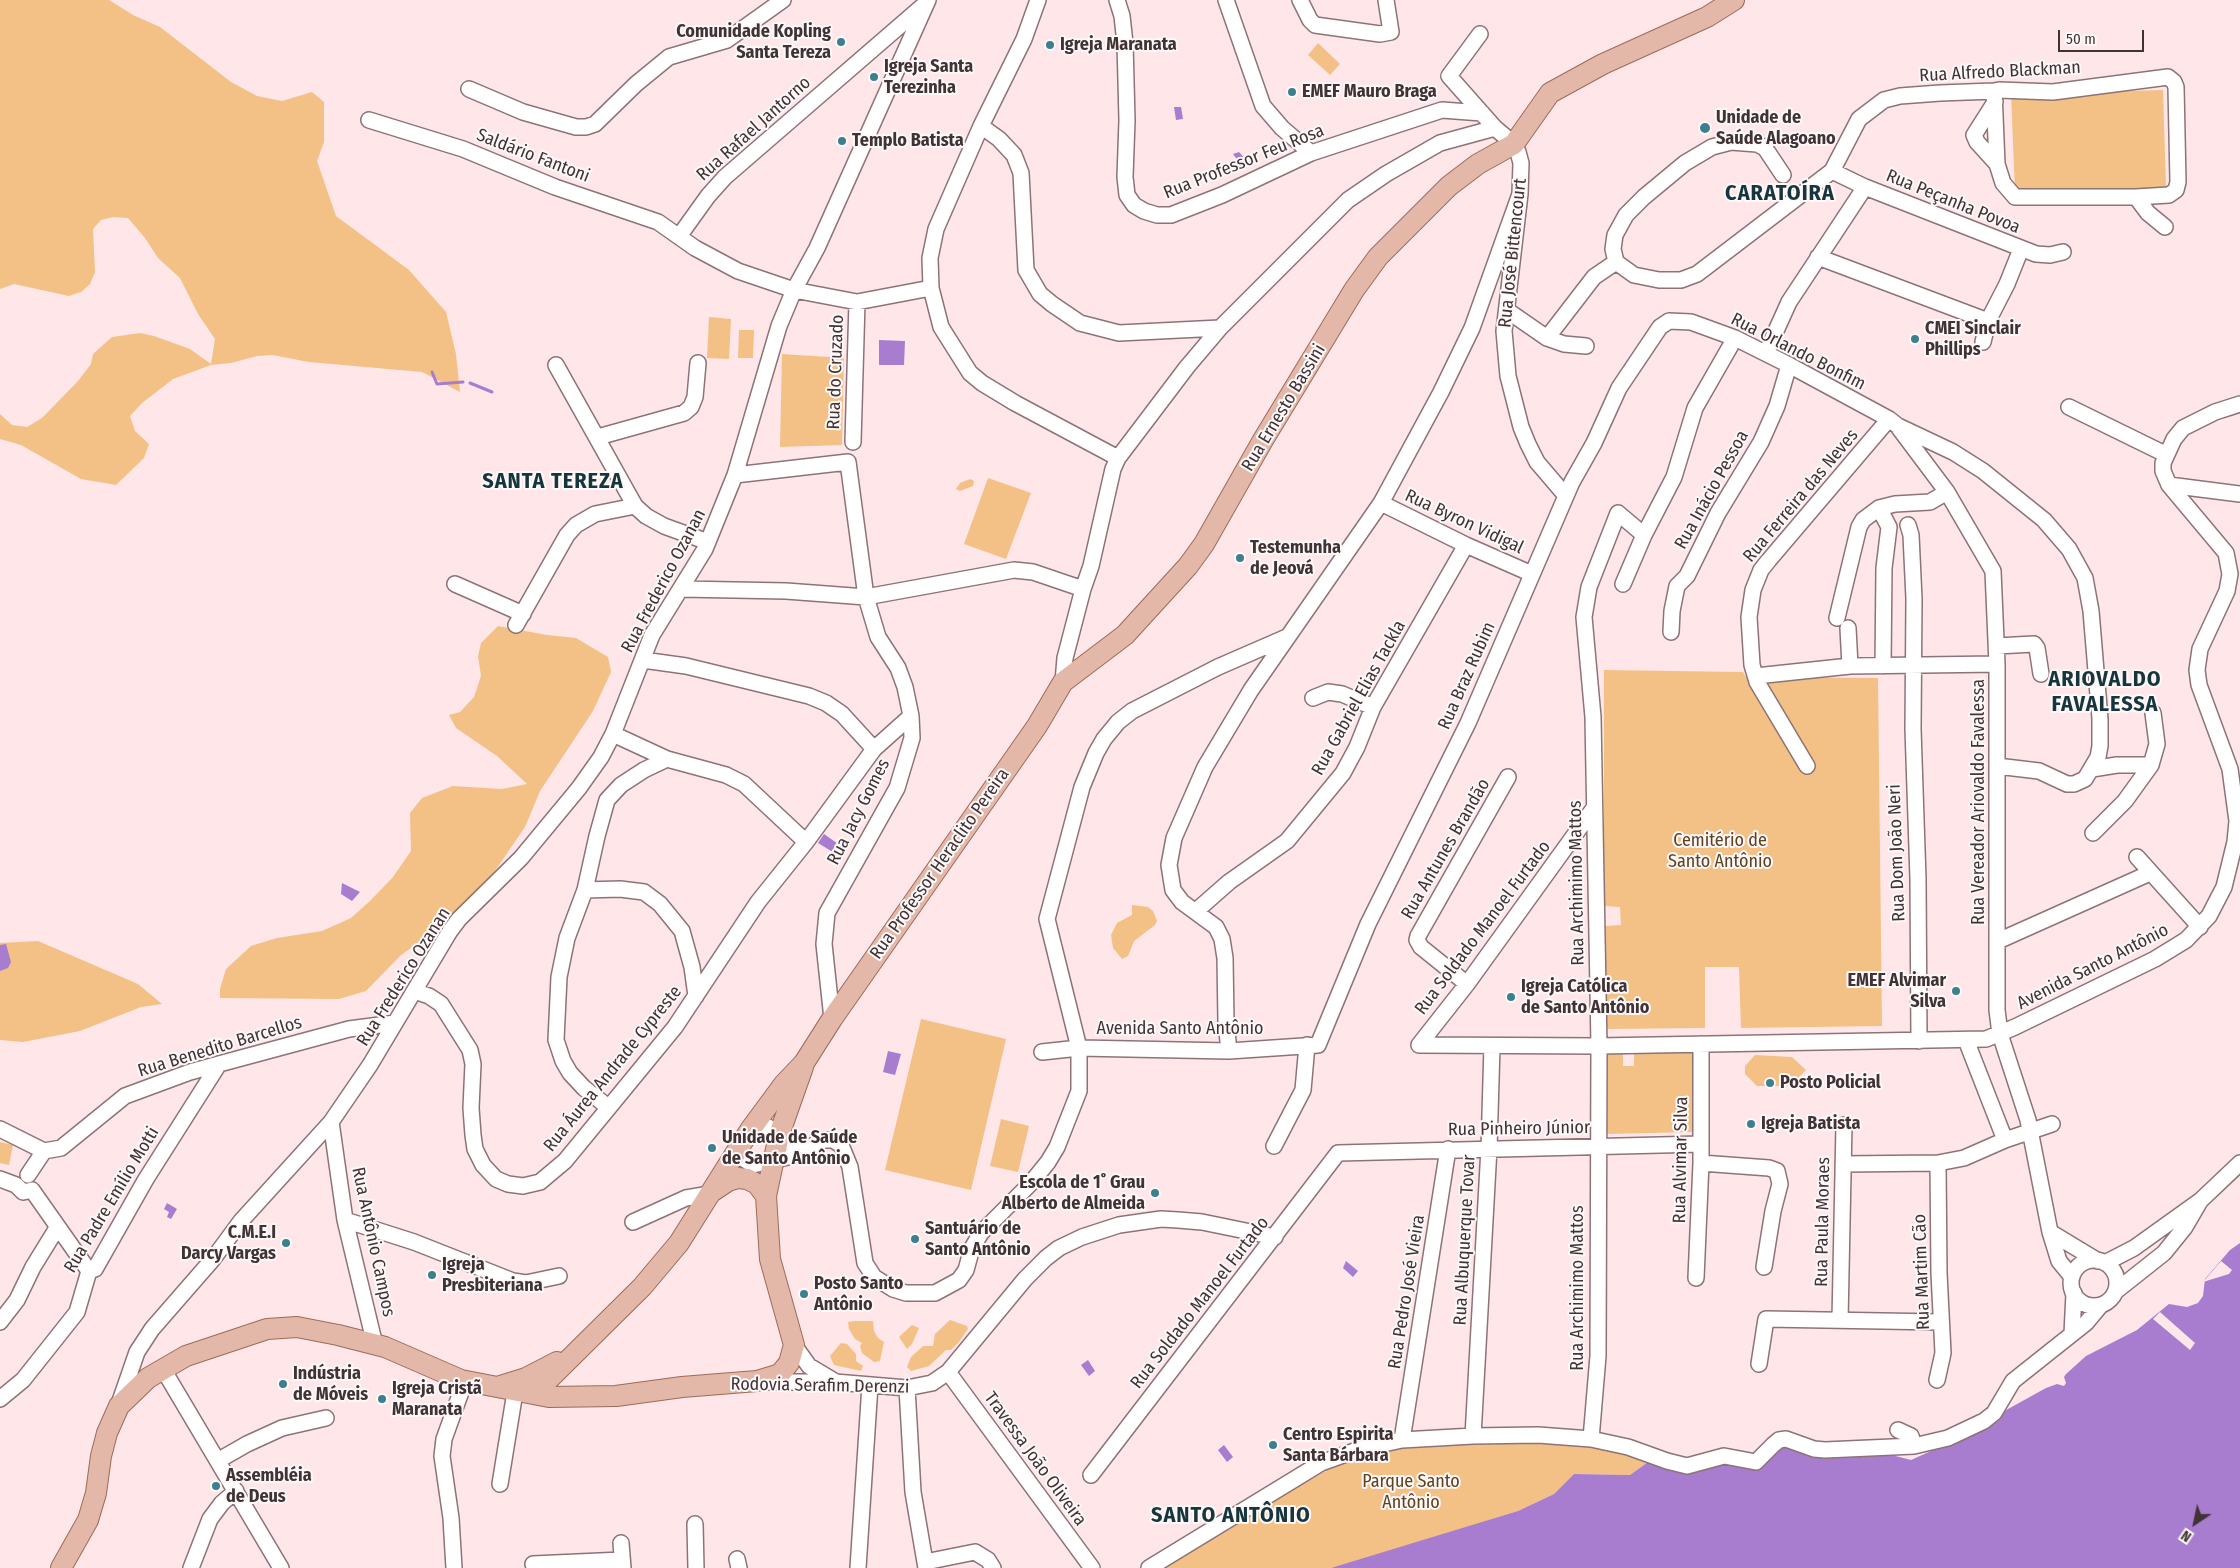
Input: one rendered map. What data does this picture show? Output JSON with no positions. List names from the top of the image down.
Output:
{
  "streets": {
    "main road": ["Rua Ernesto Bassini", "Rua Professor Heraclito Pereira", "Rodovia Serafim Derenzi"],
    "street": [
      "Rua Alfredo Blackman",
      "Rua Rafael Jantorno",
      "Saldário Fantoni",
      "Rua Professor Feu Rosa",
      "Rua Peçanha Povoa",
      "Rua José Bittencourt",
      "Rua Orlando Bonfim",
      "Rua do Cruzado",
      "Rua Inácio Pessoa",
      "Rua Ferreira das Neves",
      "Rua Byron Vidigal",
      "Rua Frederico Ozanan",
      "Rua Braz Rubim",
      "Rua Gabriel Elias Tackla",
      "Rua Vereador Ariovaldo Favalessa",
      "Rua Jacy Gomes",
      "Rua Antunes Brandão",
      "Rua Dom João Neri",
      "Rua Archimimo Mattos",
      "Rua Soldado Manoel Furtado",
      "Avenida Santo Antônio",
      "Rua Benedito Barcellos",
      "Rua Áurea Andrade Cypreste",
      "Rua Pinheiro Júnior",
      "Rua Alvimar Silva",
      "Rua Padre Emílio Motti",
      "Rua Paula Moraes",
      "Rua Albuquerque Tovar",
      "Rua Antônio Campos",
      "Rua Martim Cão",
      "Rua Pedro José Vieira",
      "Travessa João Oliveira"
    ]
  },
  "crossings": [
    ["Rua Alfredo Blackman", "Rua Peçanha Povoa"],
    ["Rua Rafael Jantorno", "Saldário Fantoni"],
    ["Rua Rafael Jantorno", "Rua Frederico Ozanan"],
    ["Rua José Bittencourt", "Rua Ernesto Bassini"],
    ["Rua José Bittencourt", "Rua Braz Rubim"],
    ["Rua Orlando Bonfim", "Rua Inácio Pessoa"],
    ["Rua Orlando Bonfim", "Rua Ferreira das Neves"],
    ["Rua Orlando Bonfim", "Rua Braz Rubim"],
    ["Rua Orlando Bonfim", "Rua Vereador Ariovaldo Favalessa"],
    ["Rua Ernesto Bassini", "Rua Professor Heraclito Pereira"],
    ["Rua Byron Vidigal", "Rua Braz Rubim"],
    ["Rua Byron Vidigal", "Rua Gabriel Elias Tackla"],
    ["Rua Frederico Ozanan", "Rua Jacy Gomes"],
    ["Rua Frederico Ozanan", "Rua Benedito Barcellos"],
    ["Rua Frederico Ozanan", "Rua Áurea Andrade Cypreste"],
    ["Rua Frederico Ozanan", "Rua Antônio Campos"],
    ["Rua Frederico Ozanan", "Rodovia Serafim Derenzi"],
    ["Rua Braz Rubim", "Avenida Santo Antônio"],
    ["Rua Vereador Ariovaldo Favalessa", "Avenida Santo Antônio"],
    ["Rua Jacy Gomes", "Rua Professor Heraclito Pereira"],
    ["Rua Jacy Gomes", "Rua Áurea Andrade Cypreste"],
    ["Rua Antunes Brandão", "Rua Soldado Manoel Furtado"],
    ["Rua Dom João Neri", "Avenida Santo Antônio"],
    ["Rua Professor Heraclito Pereira", "Rodovia Serafim Derenzi"],
    ["Rua Archimimo Mattos", "Rua Soldado Manoel Furtado"],
    ["Rua Archimimo Mattos", "Avenida Santo Antônio"],
    ["Rua Archimimo Mattos", "Rua Pinheiro Júnior"],
    ["Rua Soldado Manoel Furtado", "Avenida Santo Antônio"],
    ["Rua Soldado Manoel Furtado", "Rua Pinheiro Júnior"],
    ["Rua Soldado Manoel Furtado", "Rodovia Serafim Derenzi"],
    ["Avenida Santo Antônio", "Rua Alvimar Silva"],
    ["Avenida Santo Antônio", "Rua Albuquerque Tovar"],
    ["Rua Benedito Barcellos", "Rua Padre Emílio Motti"],
    ["Rua Pinheiro Júnior", "Rua Alvimar Silva"],
    ["Rua Pinheiro Júnior", "Rua Albuquerque Tovar"],
    ["Rua Pinheiro Júnior", "Rua Pedro José Vieira"],
    ["Rua Antônio Campos", "Rodovia Serafim Derenzi"],
    ["Rodovia Serafim Derenzi", "Travessa João Oliveira"]
  ],
  "districts": [
    "CARATOÍRA",
    "SANTA TEREZA",
    "ARIOVALDO FAVALESSA",
    "SANTO ANTÔNIO"
  ],
  "parks": ["Cemitério de Santo Antônio", "Parque Santo Antônio"],
  "places": [
    "Comunidade Kopling Santa Tereza",
    "Igreja Maranata",
    "Igreja Santa Terezinha",
    "EMEF Mauro Braga",
    "Unidade de Saúde Alagoano",
    "Templo Batista",
    "CMEI Sinclair Phillips",
    "Testemunha de Jeová",
    "EMEF Alvimar Silva",
    "Igreja Católica de Santo Antônio",
    "Posto Policial",
    "Igreja Batista",
    "Unidade de Saúde de Santo Antônio",
    "Escola de 1˚ Grau Alberto de Almeida",
    "Santuário de Santo Antônio",
    "C.M.E.I Darcy Vargas",
    "Igreja Presbiteriana",
    "Posto Santo Antônio",
    "Indústria de Móveis",
    "Igreja Cristã Maranata",
    "Centro Espirita Santa Bárbara",
    "Assembléia de Deus"
  ],
  "scale_bar": "50 m",
  "north": "bottom left"
}
